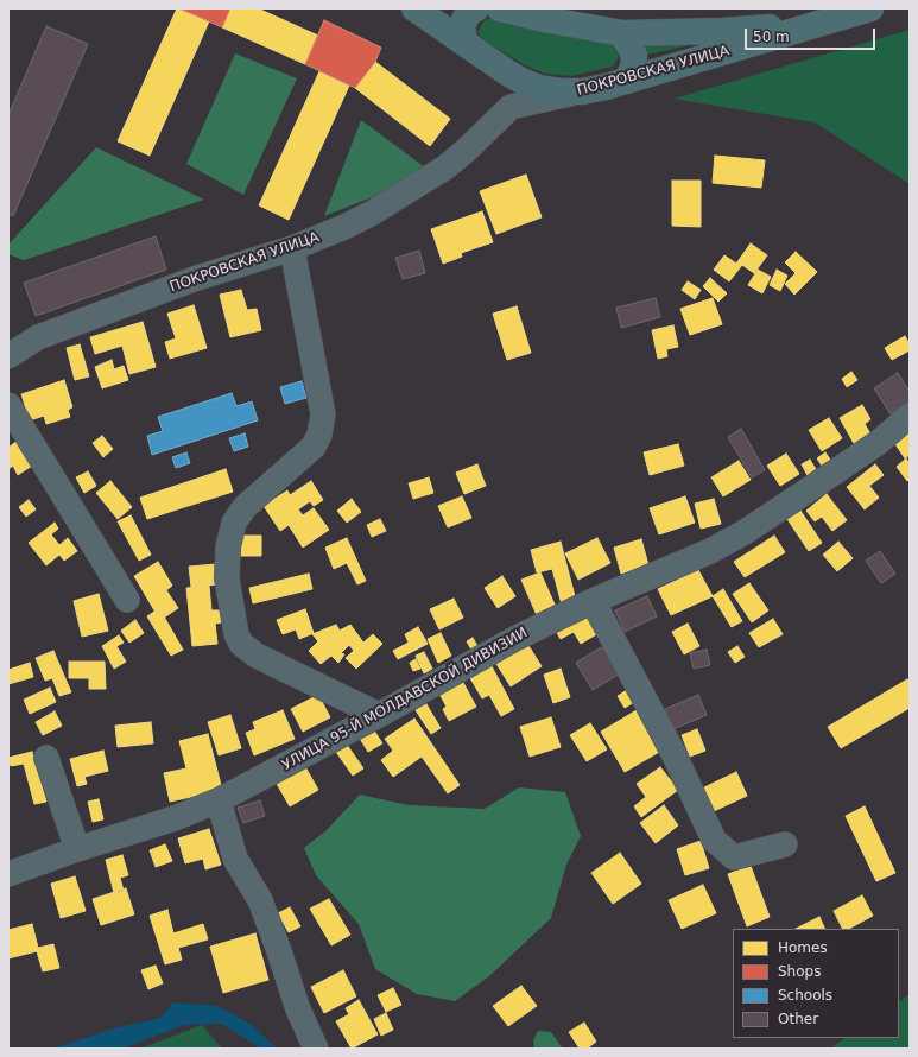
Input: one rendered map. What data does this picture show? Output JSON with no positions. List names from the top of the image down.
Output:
{
  "streets": {
    "main road": ["ПОКРОВСКАЯ УЛИЦА"],
    "street": ["УЛИЦА 95-Й МОЛДАВСКОЙ ДИВИЗИИ"]
  },
  "legend": [
    "Homes",
    "Shops",
    "Schools",
    "Other"
  ],
  "scale_bar": "50 m"
}
